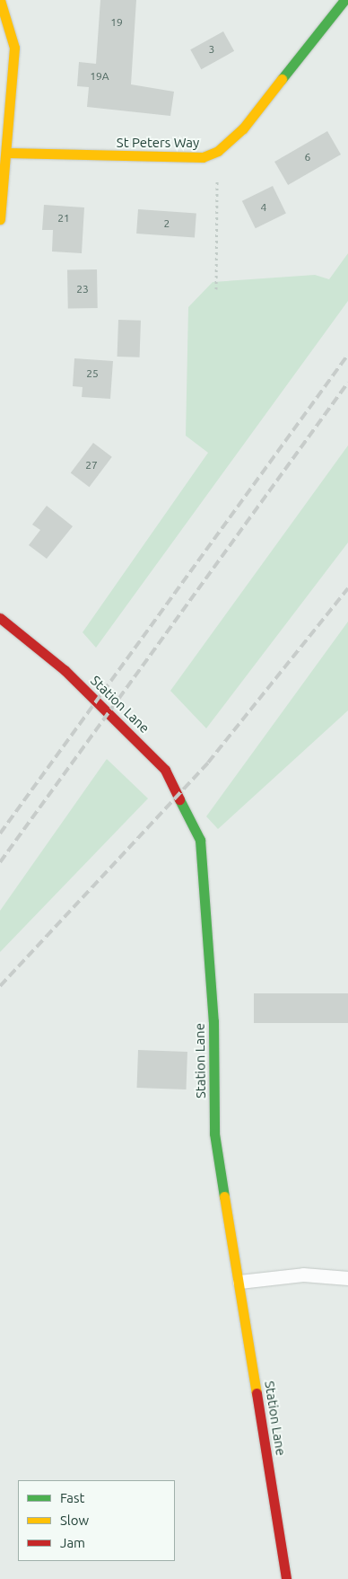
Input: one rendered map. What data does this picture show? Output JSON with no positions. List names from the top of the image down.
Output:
{
  "streets": {
    "street": ["St Peters Way", "Station Lane"]
  },
  "house_numbers": [
    "19",
    "3",
    "19A",
    "6",
    "4",
    "21",
    "2",
    "23",
    "25",
    "27"
  ],
  "legend": ["Fast", "Slow", "Jam"]
}
